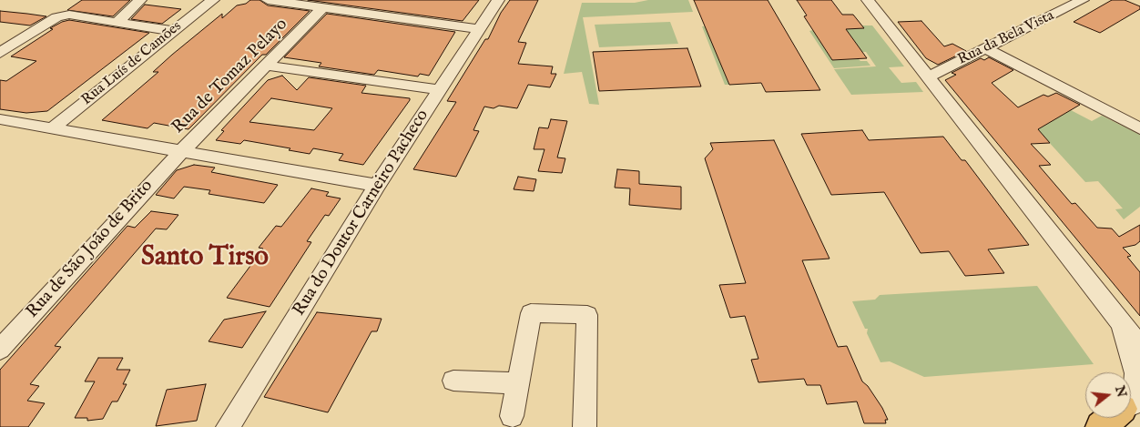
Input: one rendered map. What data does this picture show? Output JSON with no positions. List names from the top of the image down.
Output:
{
  "streets": {
    "street": [
      "Rua da Bela Vista",
      "Rua Luís de Camões",
      "Rua de Tomaz Pelayo",
      "Rua do Doutor Carneiro Pacheco",
      "Rua de São João de Brito"
    ]
  },
  "crossings": [
    ["Rua de Tomaz Pelayo", "Rua de São João de Brito"]
  ],
  "districts": ["Santo Tirso"],
  "north": "right"
}
